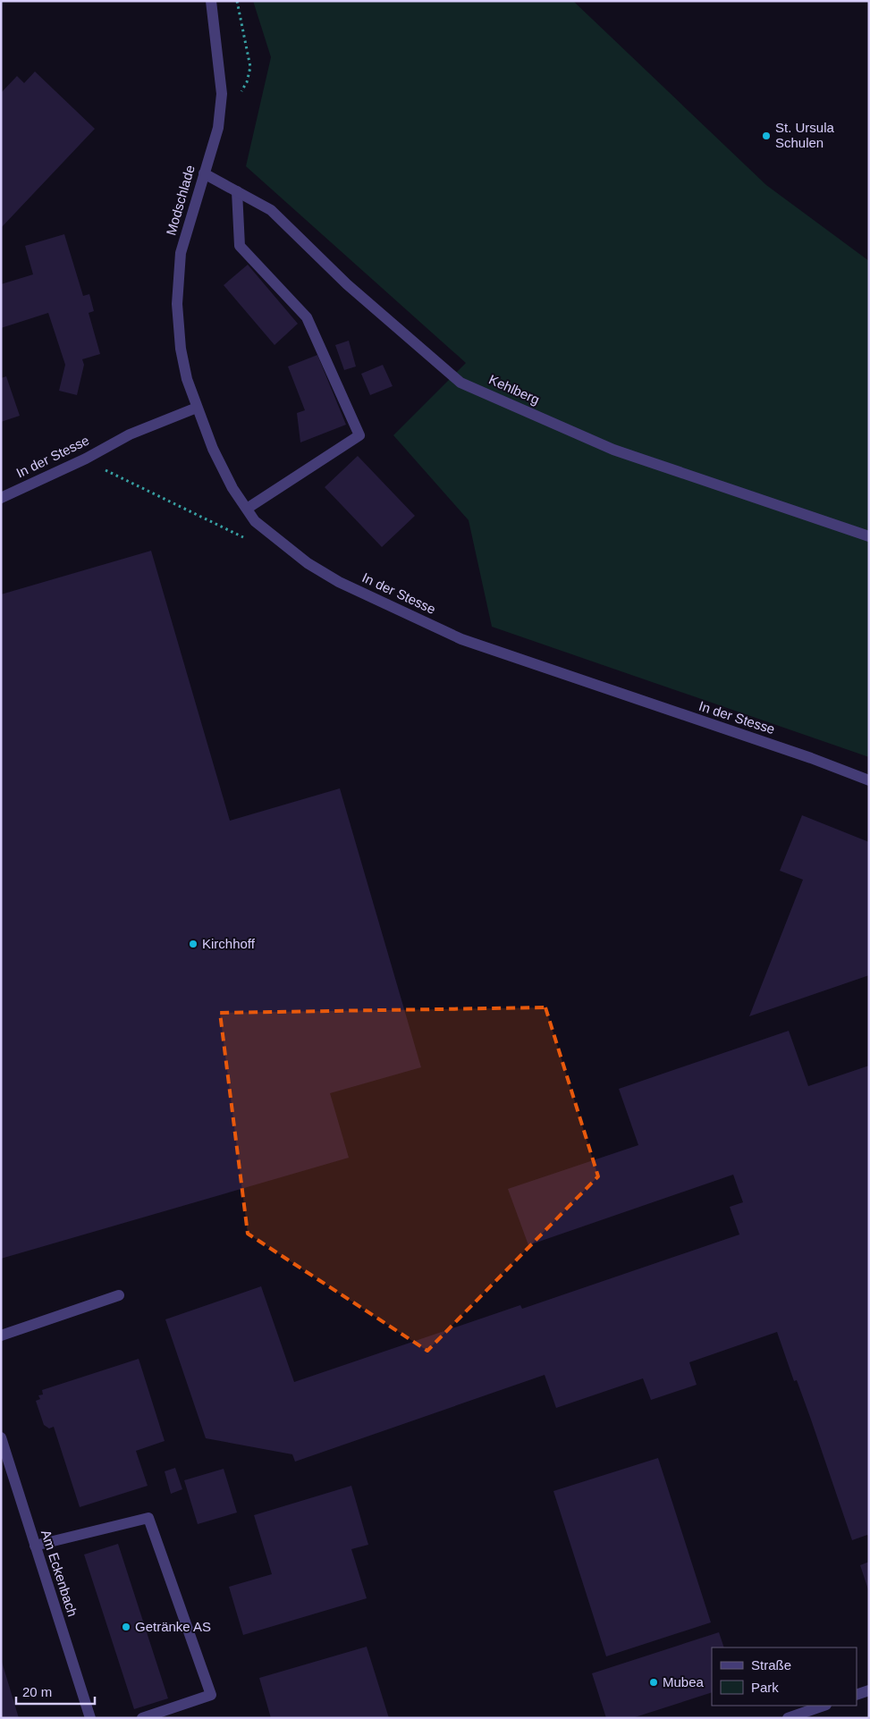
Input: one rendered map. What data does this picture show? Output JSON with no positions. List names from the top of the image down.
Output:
{
  "streets": {
    "street": [
      "Modschlade",
      "Kehlberg",
      "In der Stesse",
      "Am Eckenbach"
    ]
  },
  "crossings": [
    ["Modschlade", "Kehlberg"],
    ["Modschlade", "In der Stesse"]
  ],
  "places": [
    "St. Ursula Schulen",
    "Kirchhoff",
    "Getränke AS",
    "Mubea"
  ],
  "legend": ["Straße", "Park"],
  "scale_bar": "20 m"
}
